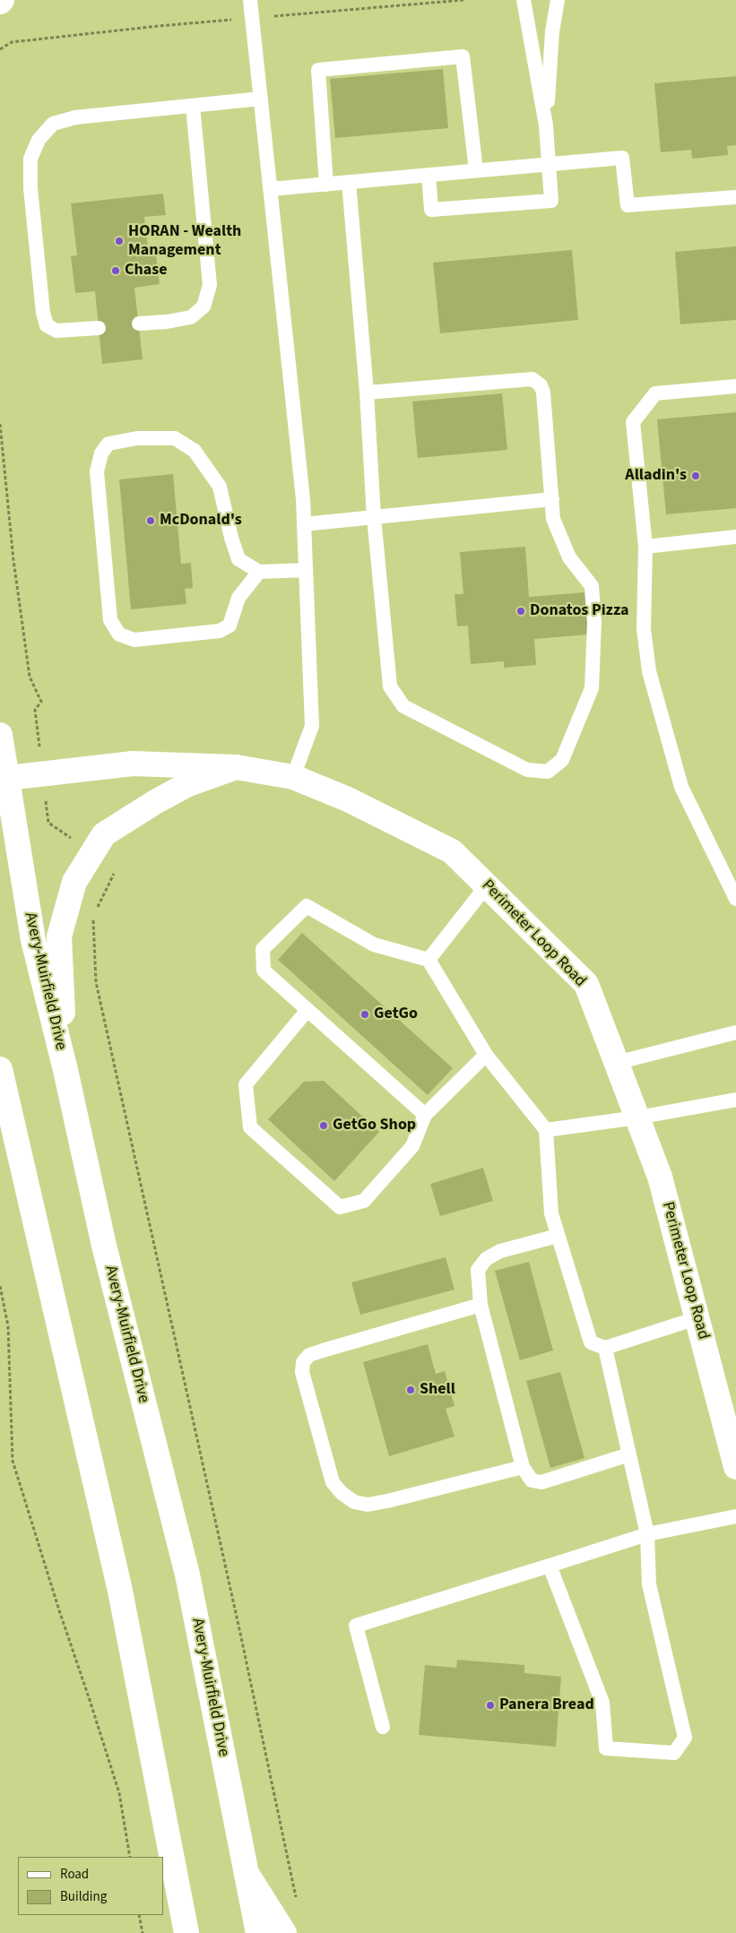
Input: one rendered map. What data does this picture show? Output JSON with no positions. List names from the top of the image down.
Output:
{
  "streets": {
    "main road": ["Perimeter Loop Road", "Avery-Muirfield Drive"]
  },
  "crossings": [
    ["Perimeter Loop Road", "Avery-Muirfield Drive"]
  ],
  "places": [
    "HORAN - Wealth Management",
    "Chase",
    "Alladin's",
    "McDonald's",
    "Donatos Pizza",
    "GetGo",
    "GetGo Shop",
    "Shell",
    "Panera Bread"
  ],
  "legend": ["Road", "Building"]
}
